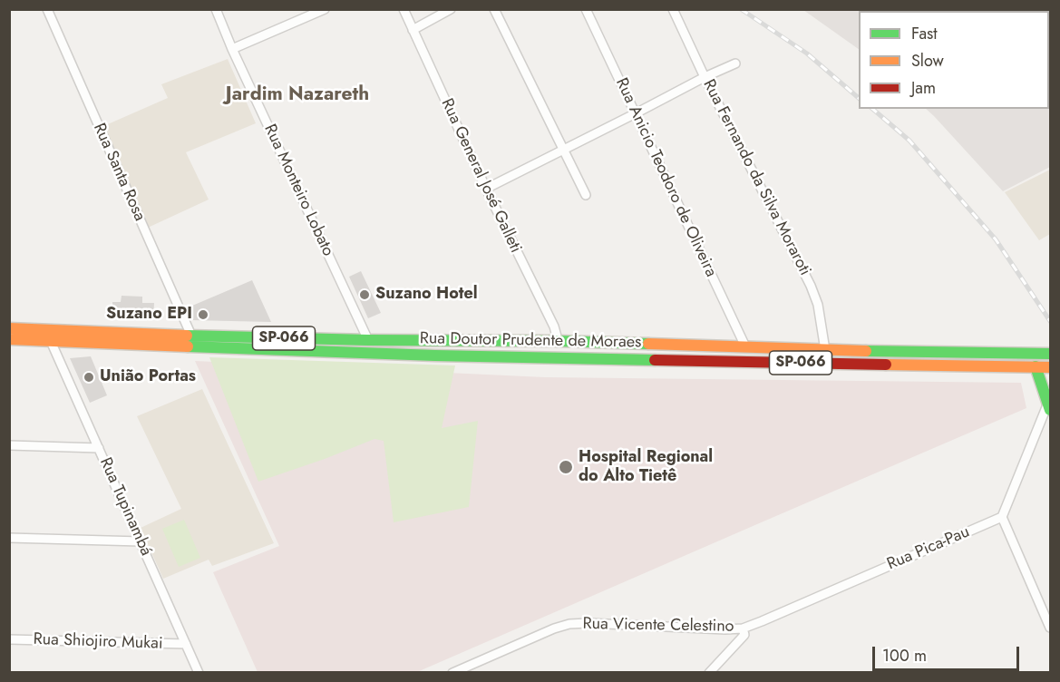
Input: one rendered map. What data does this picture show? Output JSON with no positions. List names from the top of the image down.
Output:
{
  "streets": {
    "main road": ["SP-066", "Rua Doutor Prudente de Moraes"],
    "street": [
      "Rua Santa Rosa",
      "Rua General José Galleti",
      "Rua Anicio Teodoro de Oliveira",
      "Rua Fernando da Silva Moraroti",
      "Rua Monteiro Lobato",
      "Rua Tupinambá",
      "Rua Pica-Pau",
      "Rua Vicente Celestino",
      "Rua Shiojiro Mukai"
    ]
  },
  "crossings": [
    ["Rua Santa Rosa", "Rua Doutor Prudente de Moraes"],
    ["Rua General José Galleti", "Rua Doutor Prudente de Moraes"],
    ["Rua Anicio Teodoro de Oliveira", "Rua Doutor Prudente de Moraes"],
    ["Rua Fernando da Silva Moraroti", "Rua Doutor Prudente de Moraes"],
    ["Rua Monteiro Lobato", "Rua Doutor Prudente de Moraes"],
    ["Rua Doutor Prudente de Moraes", "Rua Tupinambá"],
    ["Rua Tupinambá", "Rua Shiojiro Mukai"],
    ["Rua Pica-Pau", "Rua Vicente Celestino"]
  ],
  "districts": ["Jardim Nazareth"],
  "places": [
    "Suzano Hotel",
    "Suzano EPI",
    "União Portas",
    "Hospital Regional do Alto Tietê"
  ],
  "legend": ["Fast", "Slow", "Jam"],
  "scale_bar": "100 m"
}
